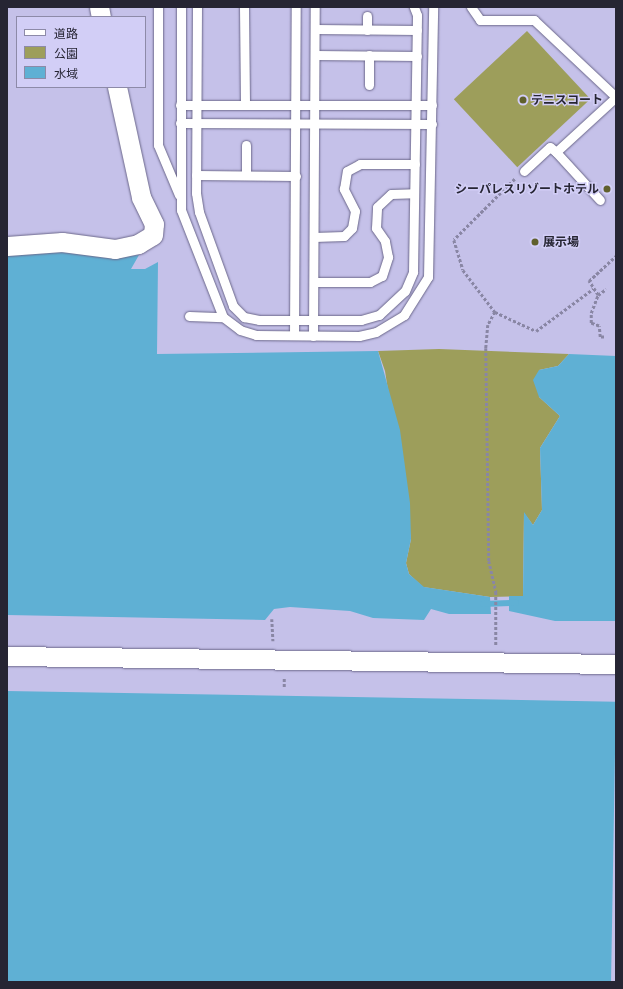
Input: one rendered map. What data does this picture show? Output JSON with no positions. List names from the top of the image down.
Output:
{
  "places": ["テニスコート", "シーパレスリゾートホテル", "展示場"],
  "legend": ["道路", "公園", "水域"]
}
